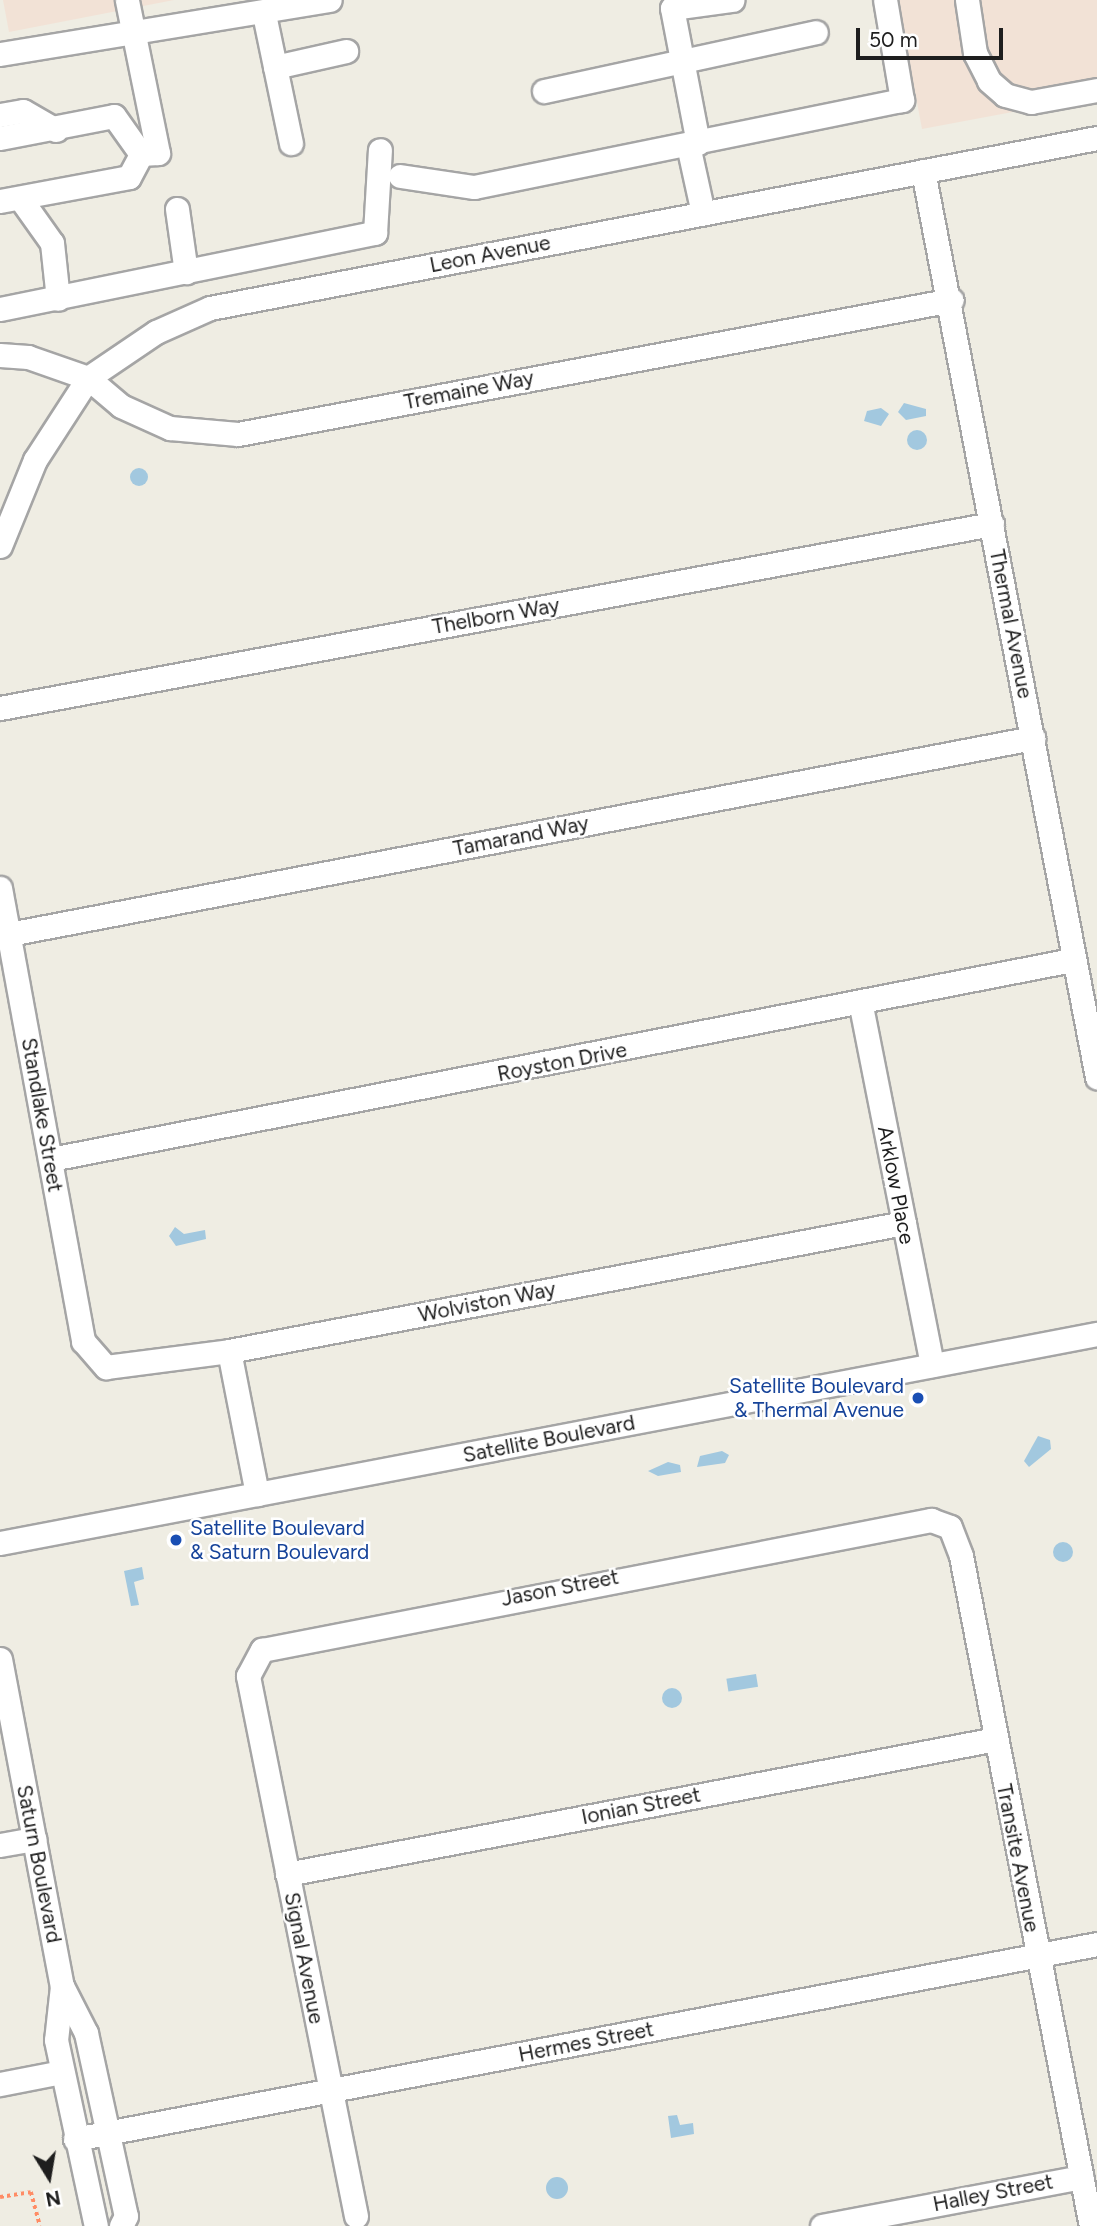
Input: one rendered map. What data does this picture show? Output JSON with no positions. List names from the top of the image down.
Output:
{
  "streets": {
    "street": [
      "Leon Avenue",
      "Tremaine Way",
      "Thelborn Way",
      "Thermal Avenue",
      "Tamarand Way",
      "Royston Drive",
      "Standlake Street",
      "Arklow Place",
      "Wolviston Way",
      "Satellite Boulevard",
      "Jason Street",
      "Ionian Street",
      "Transite Avenue",
      "Saturn Boulevard",
      "Signal Avenue",
      "Hermes Street",
      "Halley Street"
    ]
  },
  "crossings": [
    ["Leon Avenue", "Tremaine Way"],
    ["Leon Avenue", "Thermal Avenue"],
    ["Tremaine Way", "Thermal Avenue"],
    ["Thelborn Way", "Thermal Avenue"],
    ["Thermal Avenue", "Tamarand Way"],
    ["Thermal Avenue", "Royston Drive"],
    ["Tamarand Way", "Standlake Street"],
    ["Royston Drive", "Standlake Street"],
    ["Royston Drive", "Arklow Place"],
    ["Standlake Street", "Wolviston Way"],
    ["Arklow Place", "Wolviston Way"],
    ["Arklow Place", "Satellite Boulevard"],
    ["Jason Street", "Transite Avenue"],
    ["Jason Street", "Signal Avenue"],
    ["Ionian Street", "Transite Avenue"],
    ["Ionian Street", "Signal Avenue"],
    ["Transite Avenue", "Hermes Street"],
    ["Transite Avenue", "Halley Street"],
    ["Saturn Boulevard", "Hermes Street"],
    ["Signal Avenue", "Hermes Street"]
  ],
  "places": ["Satellite Boulevard & Thermal Avenue", "Satellite Boulevard & Saturn Boulevard"],
  "scale_bar": "50 m",
  "north": "bottom"
}
